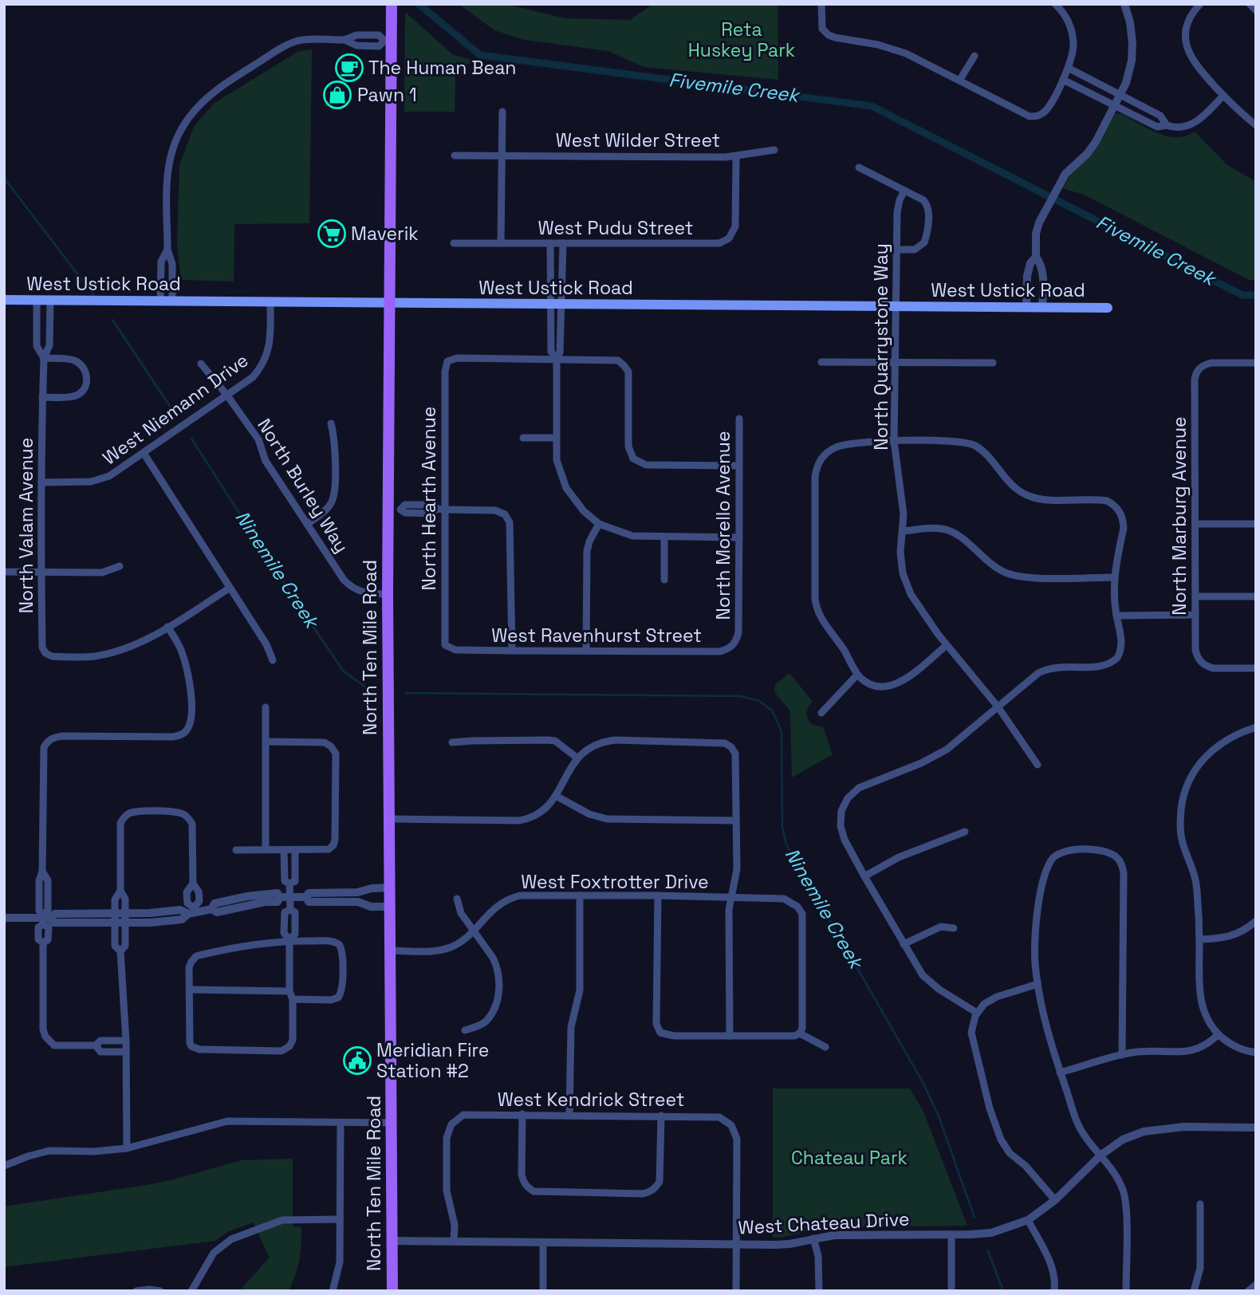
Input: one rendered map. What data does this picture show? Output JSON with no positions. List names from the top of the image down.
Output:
{
  "streets": {
    "main road": ["West Ustick Road", "North Ten Mile Road"],
    "street": [
      "West Wilder Street",
      "West Pudu Street",
      "North Quarrystone Way",
      "West Niemann Drive",
      "North Burley Way",
      "North Hearth Avenue",
      "North Marburg Avenue",
      "North Valam Avenue",
      "North Morello Avenue",
      "West Ravenhurst Street",
      "West Foxtrotter Drive",
      "West Kendrick Street",
      "West Chateau Drive"
    ]
  },
  "crossings": [
    ["West Wilder Street", "West Pudu Street"],
    ["West Ustick Road", "North Quarrystone Way"],
    ["West Ustick Road", "West Niemann Drive"],
    ["West Ustick Road", "North Valam Avenue"],
    ["West Ustick Road", "North Ten Mile Road"],
    ["West Niemann Drive", "North Burley Way"],
    ["West Niemann Drive", "North Valam Avenue"],
    ["North Burley Way", "North Ten Mile Road"],
    ["North Hearth Avenue", "West Ravenhurst Street"],
    ["North Morello Avenue", "West Ravenhurst Street"],
    ["North Ten Mile Road", "West Foxtrotter Drive"],
    ["North Ten Mile Road", "West Chateau Drive"],
    ["West Kendrick Street", "West Chateau Drive"]
  ],
  "water": ["Fivemile Creek", "Ninemile Creek"],
  "parks": ["Reta Huskey Park", "Chateau Park"],
  "places": {
    "cafe": ["The Human Bean"],
    "shop": ["Pawn 1"],
    "supermarket": ["Maverik"],
    "public building": ["Meridian Fire Station #2"]
  }
}
